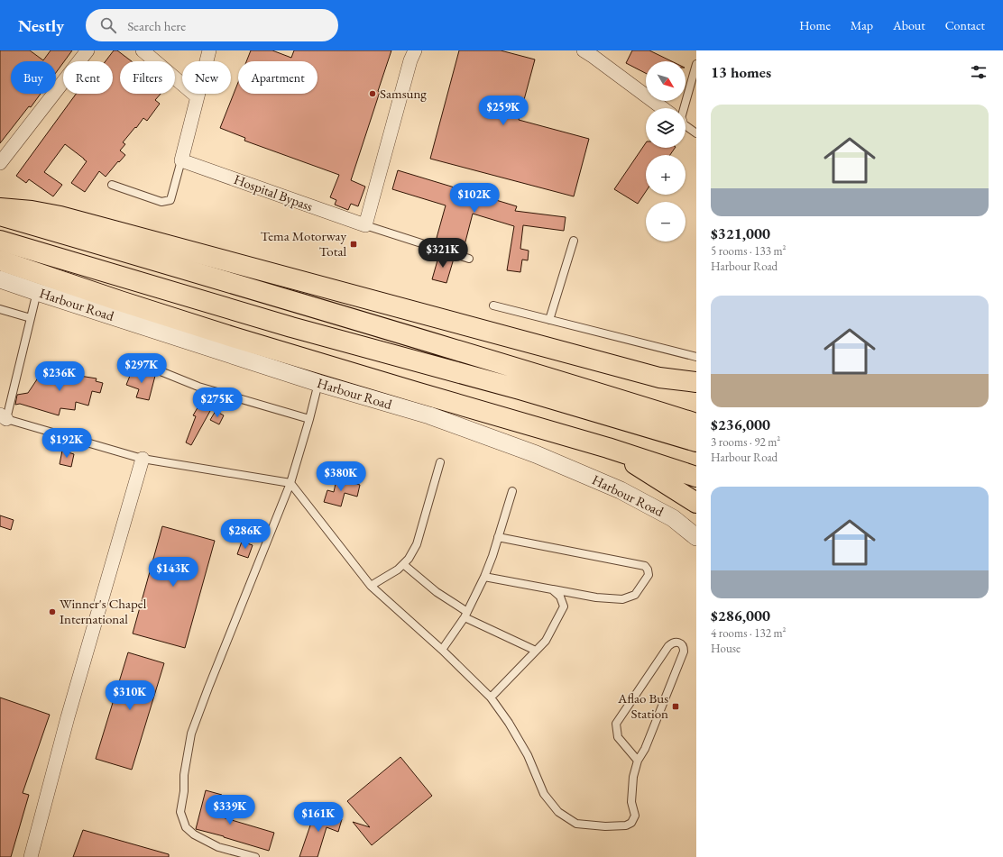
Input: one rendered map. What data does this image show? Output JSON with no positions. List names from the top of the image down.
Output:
{
  "streets": {
    "street": ["Hospital Bypass", "Harbour Road"]
  },
  "places": {
    "other": ["Samsung", "Winner's Chapel International"],
    "transit": ["Tema Motorway Total", "Aflao Bus Station"]
  },
  "north": "bottom right",
  "page": {
    "header": "Nestly",
    "search": "Search here",
    "nav": [
      "Home",
      "Map",
      "About",
      "Contact"
    ],
    "heading": "13 homes",
    "map_buttons": ["+", "−"],
    "chip": [
      "Buy",
      "Rent",
      "Filters",
      "New",
      "Apartment"
    ],
    "list": [
      {
        "name": "$321,000",
        "note": "5 rooms · 133 m² · Harbour Road"
      },
      {
        "name": "$236,000",
        "note": "3 rooms · 92 m² · Harbour Road"
      },
      {
        "name": "$286,000",
        "note": "4 rooms · 132 m² · House"
      }
    ],
    "price": [
      "$259K",
      "$102K",
      "$321K",
      "$297K",
      "$236K",
      "$275K",
      "$192K",
      "$380K",
      "$286K",
      "$143K",
      "$310K",
      "$339K",
      "$161K"
    ]
  }
}
